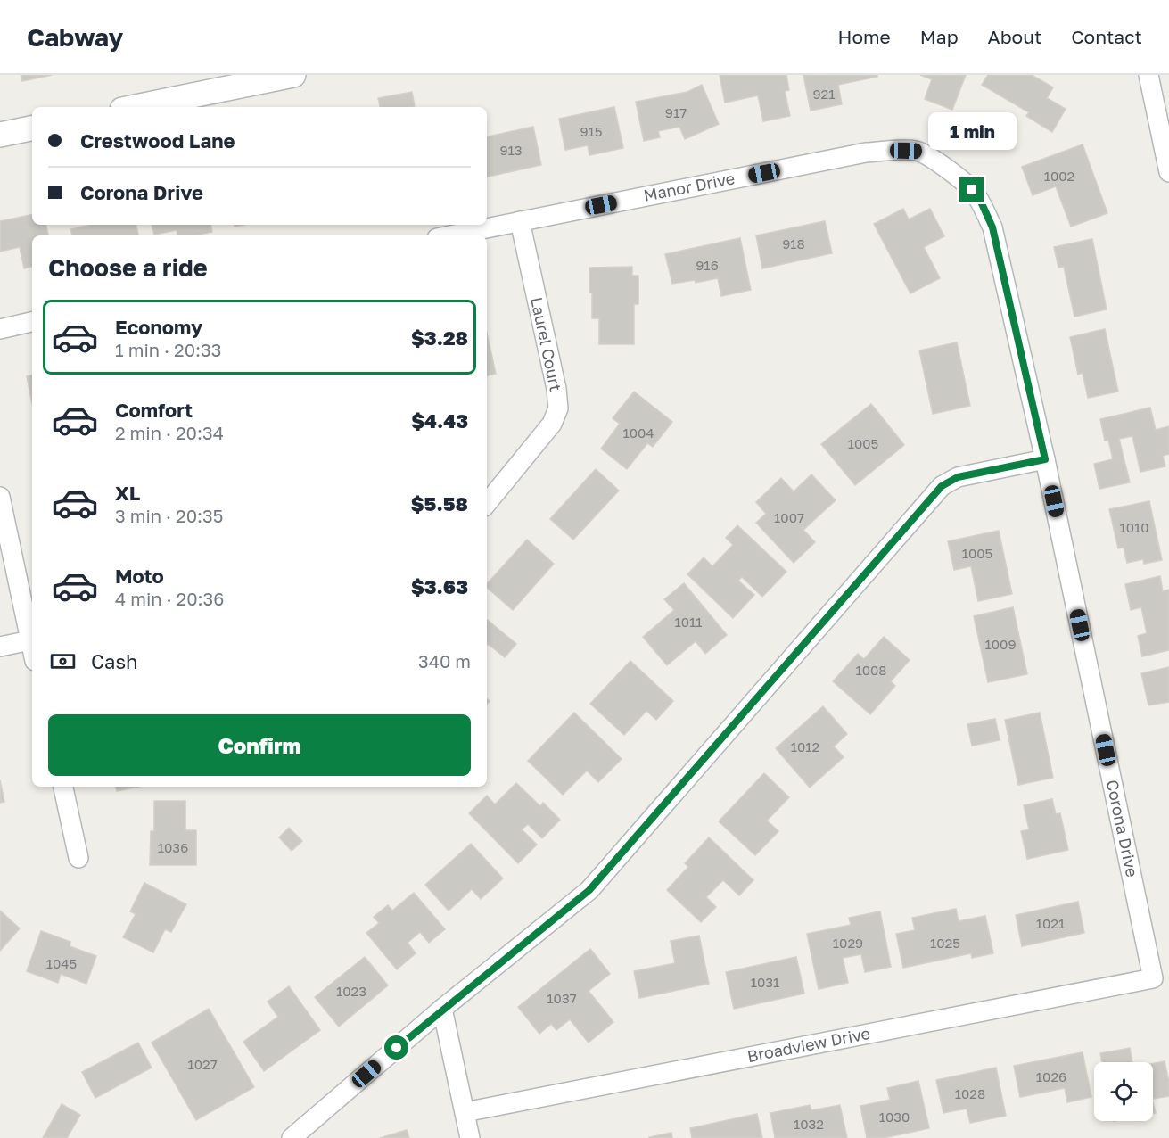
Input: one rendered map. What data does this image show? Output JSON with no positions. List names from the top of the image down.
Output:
{
  "streets": {
    "street": [
      "Manor Drive",
      "Laurel Court",
      "Corona Drive",
      "Broadview Drive"
    ]
  },
  "crossings": [
    ["Manor Drive", "Laurel Court"],
    ["Manor Drive", "Corona Drive"],
    ["Corona Drive", "Broadview Drive"]
  ],
  "house_numbers": [
    "921",
    "917",
    "915",
    "913",
    "1002",
    "918",
    "916",
    "1004",
    "1005",
    "1007",
    "1010",
    "1005",
    "1011",
    "1009",
    "1008",
    "1012",
    "1036",
    "1021",
    "1029",
    "1025",
    "1045",
    "1031",
    "1023",
    "1037",
    "1027",
    "1026",
    "1028",
    "1030",
    "1032"
  ],
  "page": {
    "header": "Cabway",
    "nav": [
      "Home",
      "Map",
      "About",
      "Contact"
    ],
    "banner": ["Crestwood Lane", "Corona Drive"],
    "bubble": "1 min",
    "heading": "Choose a ride",
    "list": [
      {
        "name": "Economy",
        "note": "1 min · 20:33",
        "value": "$3.28"
      },
      {
        "name": "Comfort",
        "note": "2 min · 20:34",
        "value": "$4.43"
      },
      {
        "name": "XL",
        "note": "3 min · 20:35",
        "value": "$5.58"
      },
      {
        "name": "Moto",
        "note": "4 min · 20:36",
        "value": "$3.63"
      }
    ],
    "pay": ["Cash", "340 m"],
    "buttons": "Confirm"
  }
}
